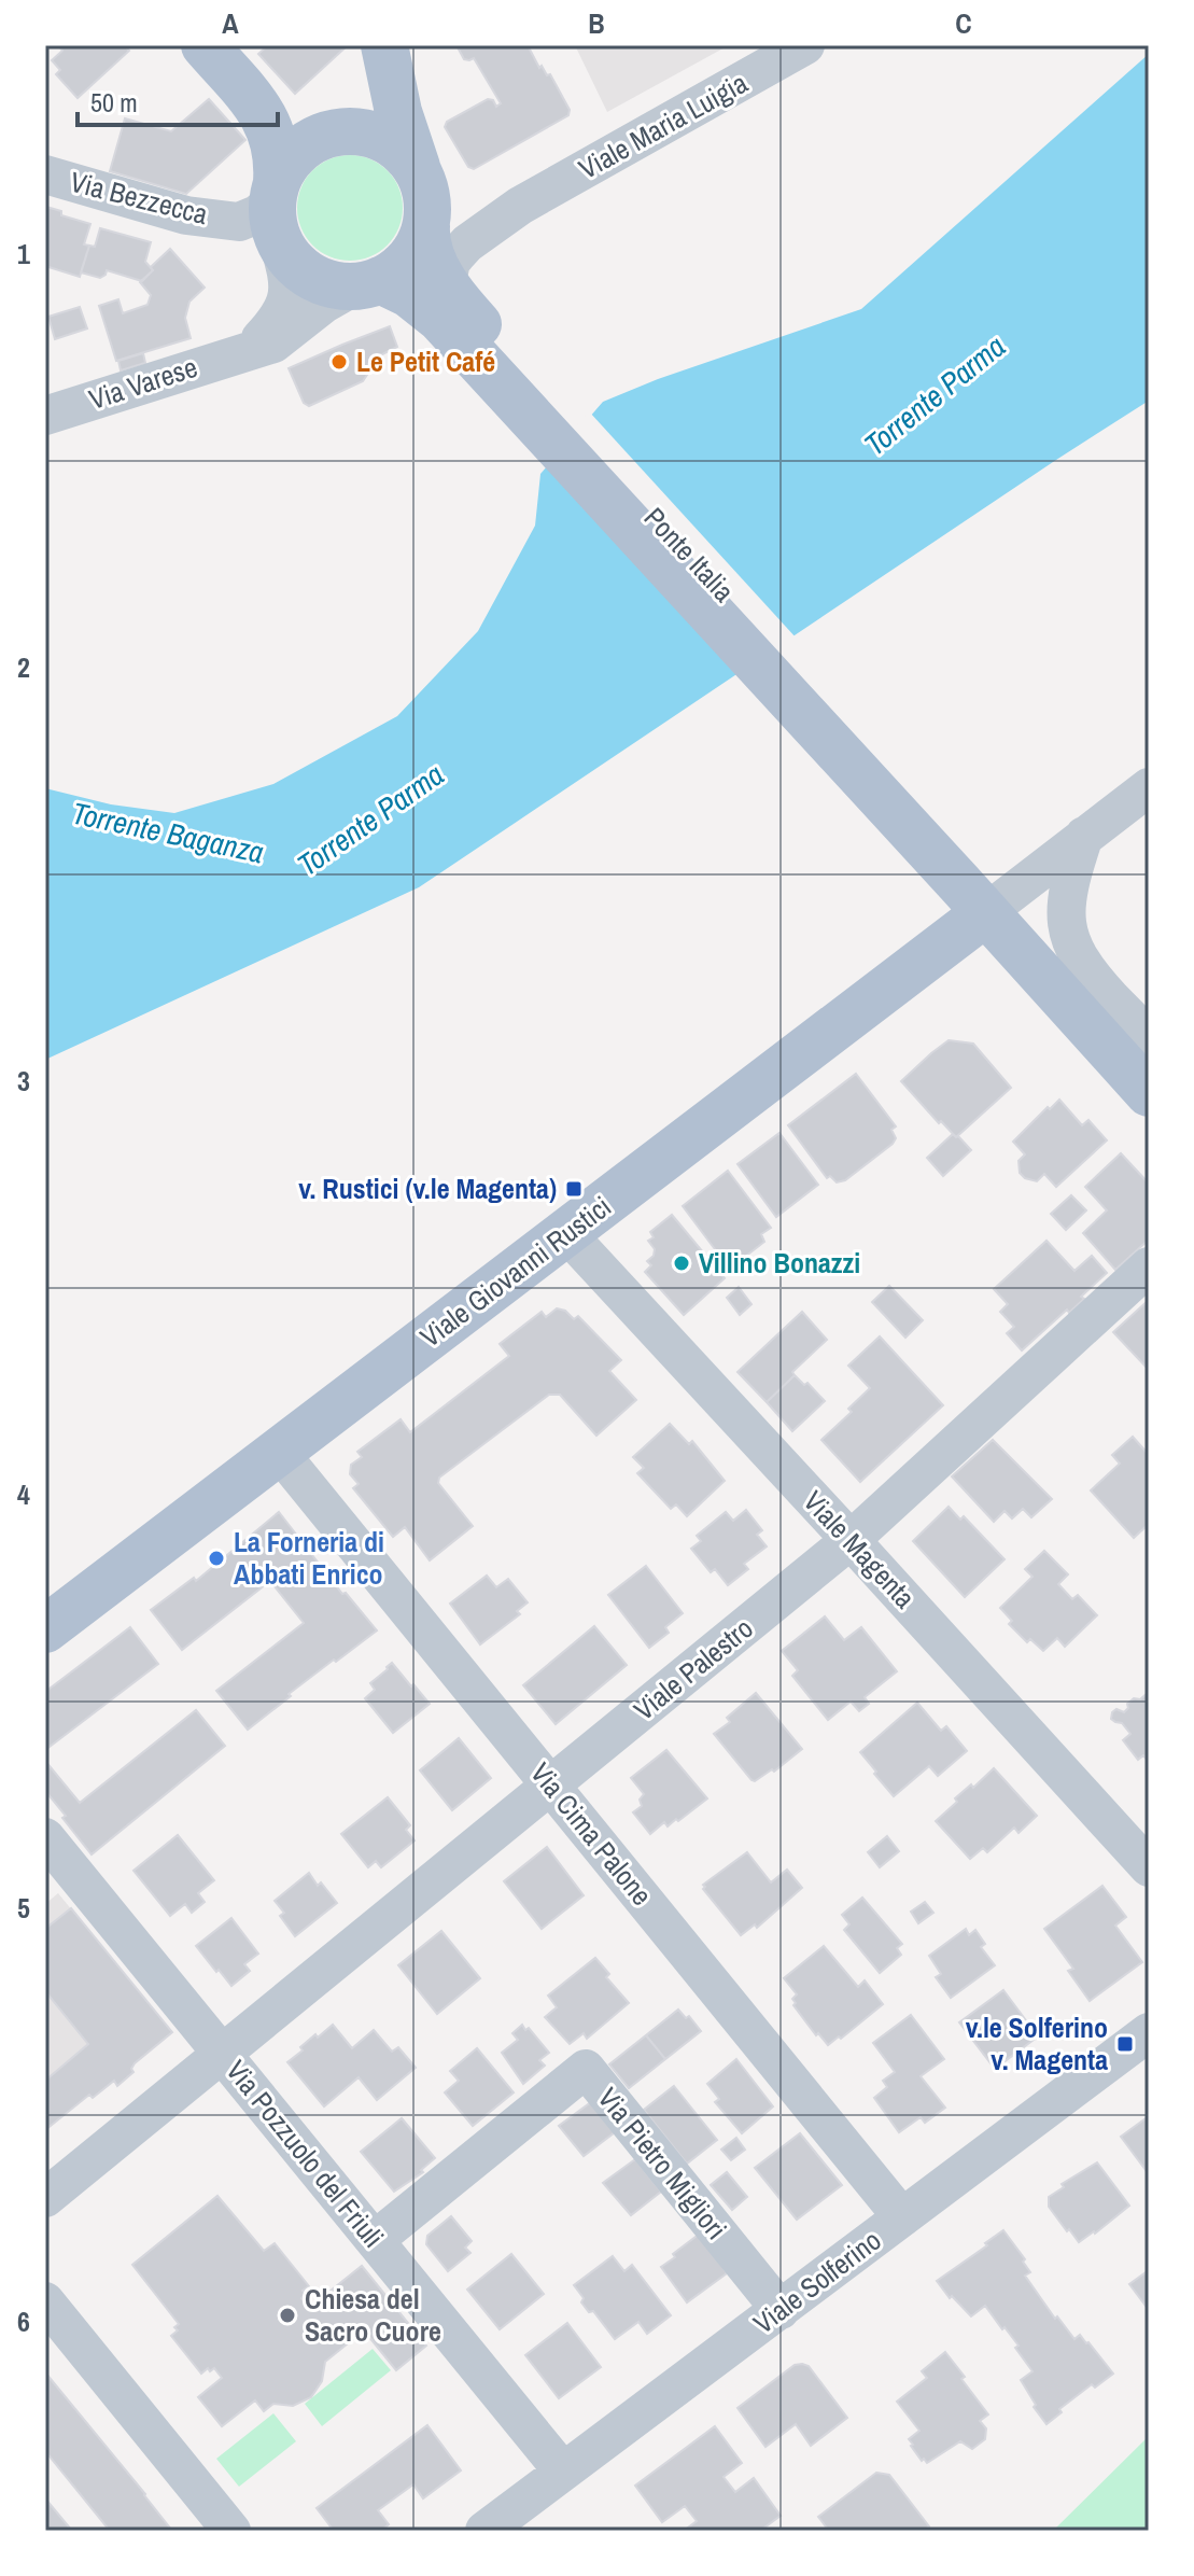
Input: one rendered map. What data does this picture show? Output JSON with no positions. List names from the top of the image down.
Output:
{
  "streets": {
    "main road": ["Ponte Italia", "Viale Giovanni Rustici"],
    "street": [
      "Viale Maria Luigia",
      "Via Bezzecca",
      "Via Varese",
      "Viale Magenta",
      "Viale Palestro",
      "Via Cima Palone",
      "Via Pozzuolo del Friuli",
      "Via Pietro Migliori",
      "Viale Solferino"
    ]
  },
  "crossings": [
    ["Viale Maria Luigia", "Via Bezzecca"],
    ["Viale Maria Luigia", "Via Varese"],
    ["Viale Maria Luigia", "Ponte Italia"],
    ["Via Bezzecca", "Via Varese"],
    ["Via Bezzecca", "Ponte Italia"],
    ["Via Varese", "Ponte Italia"],
    ["Ponte Italia", "Viale Giovanni Rustici"],
    ["Viale Giovanni Rustici", "Viale Magenta"],
    ["Viale Giovanni Rustici", "Via Cima Palone"],
    ["Viale Magenta", "Viale Palestro"],
    ["Viale Palestro", "Via Cima Palone"],
    ["Viale Palestro", "Via Pozzuolo del Friuli"],
    ["Via Cima Palone", "Viale Solferino"],
    ["Via Pozzuolo del Friuli", "Via Pietro Migliori"],
    ["Via Pozzuolo del Friuli", "Viale Solferino"],
    ["Via Pietro Migliori", "Viale Solferino"]
  ],
  "water": ["Torrente Parma", "Torrente Baganza"],
  "places": {
    "other": [
      "Le Petit Café",
      "Villino Bonazzi",
      "La Forneria di Abbati Enrico",
      "Chiesa del Sacro Cuore"
    ],
    "transit": ["v. Rustici (v.le Magenta)", "v.le Solferino v. Magenta"]
  },
  "scale_bar": "50 m",
  "grid": {
    "columns": ["A", "B", "C"],
    "rows": [
      "1",
      "2",
      "3",
      "4",
      "5",
      "6"
    ]
  }
}
